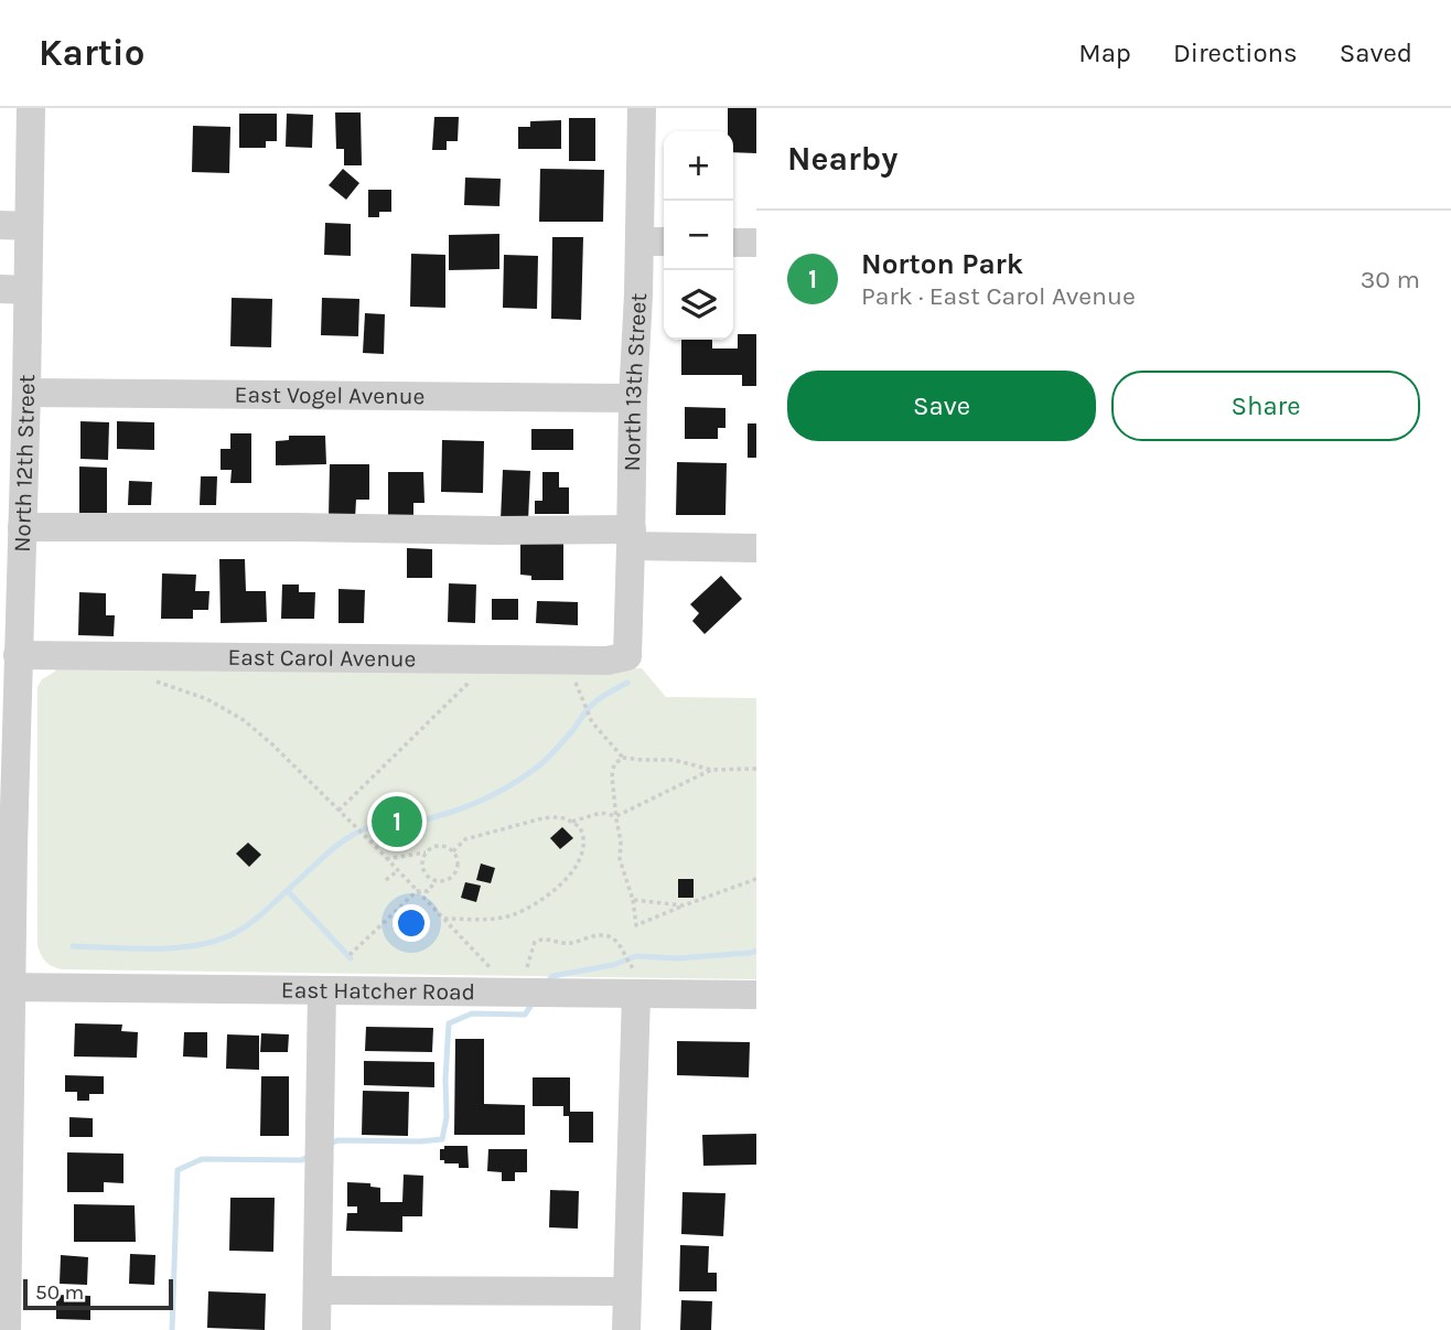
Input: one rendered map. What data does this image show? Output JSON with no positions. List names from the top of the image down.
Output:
{
  "streets": {
    "street": [
      "North 13th Street",
      "East Vogel Avenue",
      "North 12th Street",
      "East Carol Avenue",
      "East Hatcher Road"
    ]
  },
  "crossings": [
    ["North 13th Street", "East Vogel Avenue"],
    ["North 13th Street", "East Carol Avenue"],
    ["East Vogel Avenue", "North 12th Street"],
    ["North 12th Street", "East Carol Avenue"],
    ["North 12th Street", "East Hatcher Road"]
  ],
  "scale_bar": "50 m",
  "page": {
    "header": "Kartio",
    "nav": ["Map", "Directions", "Saved"],
    "heading": "Nearby",
    "map_buttons": ["+", "−"],
    "list": [
      {
        "mark": "1",
        "name": "Norton Park",
        "note": "Park · East Carol Avenue",
        "value": "30 m"
      }
    ],
    "buttons": ["Save", "Share"],
    "pins": "1",
    "scale": "50 m"
  }
}
